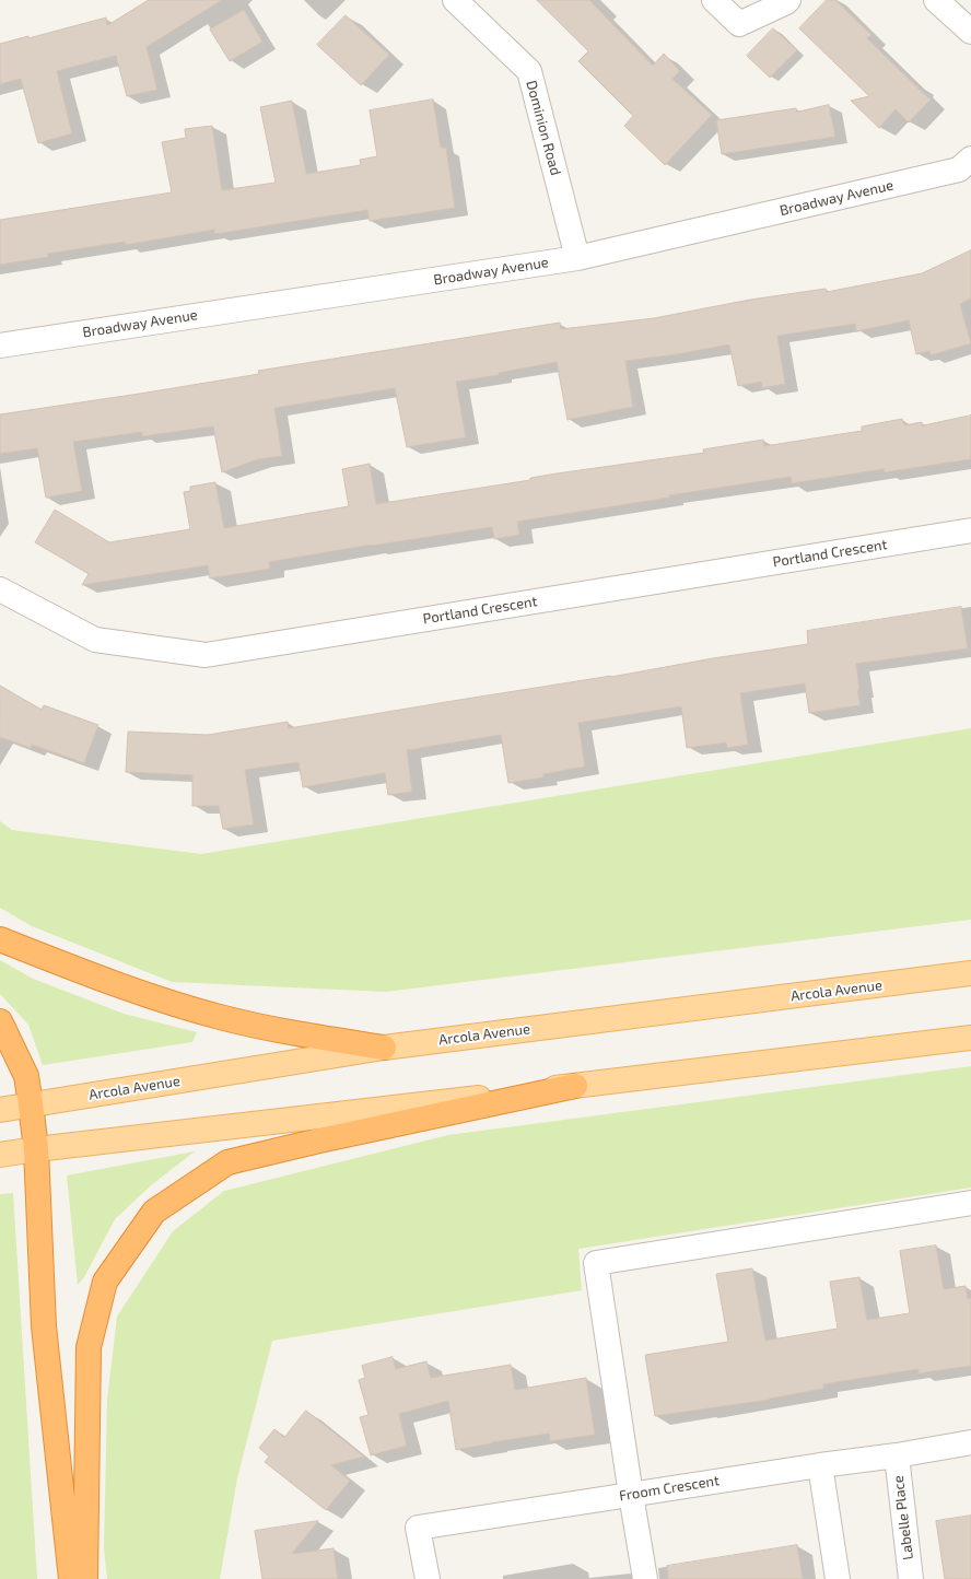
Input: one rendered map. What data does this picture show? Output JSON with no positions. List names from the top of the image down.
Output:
{
  "streets": {
    "main road": ["Arcola Avenue"],
    "street": [
      "Dominion Road",
      "Broadway Avenue",
      "Portland Crescent",
      "Froom Crescent",
      "Labelle Place"
    ]
  },
  "crossings": [
    ["Dominion Road", "Broadway Avenue"],
    ["Froom Crescent", "Labelle Place"]
  ]
}
